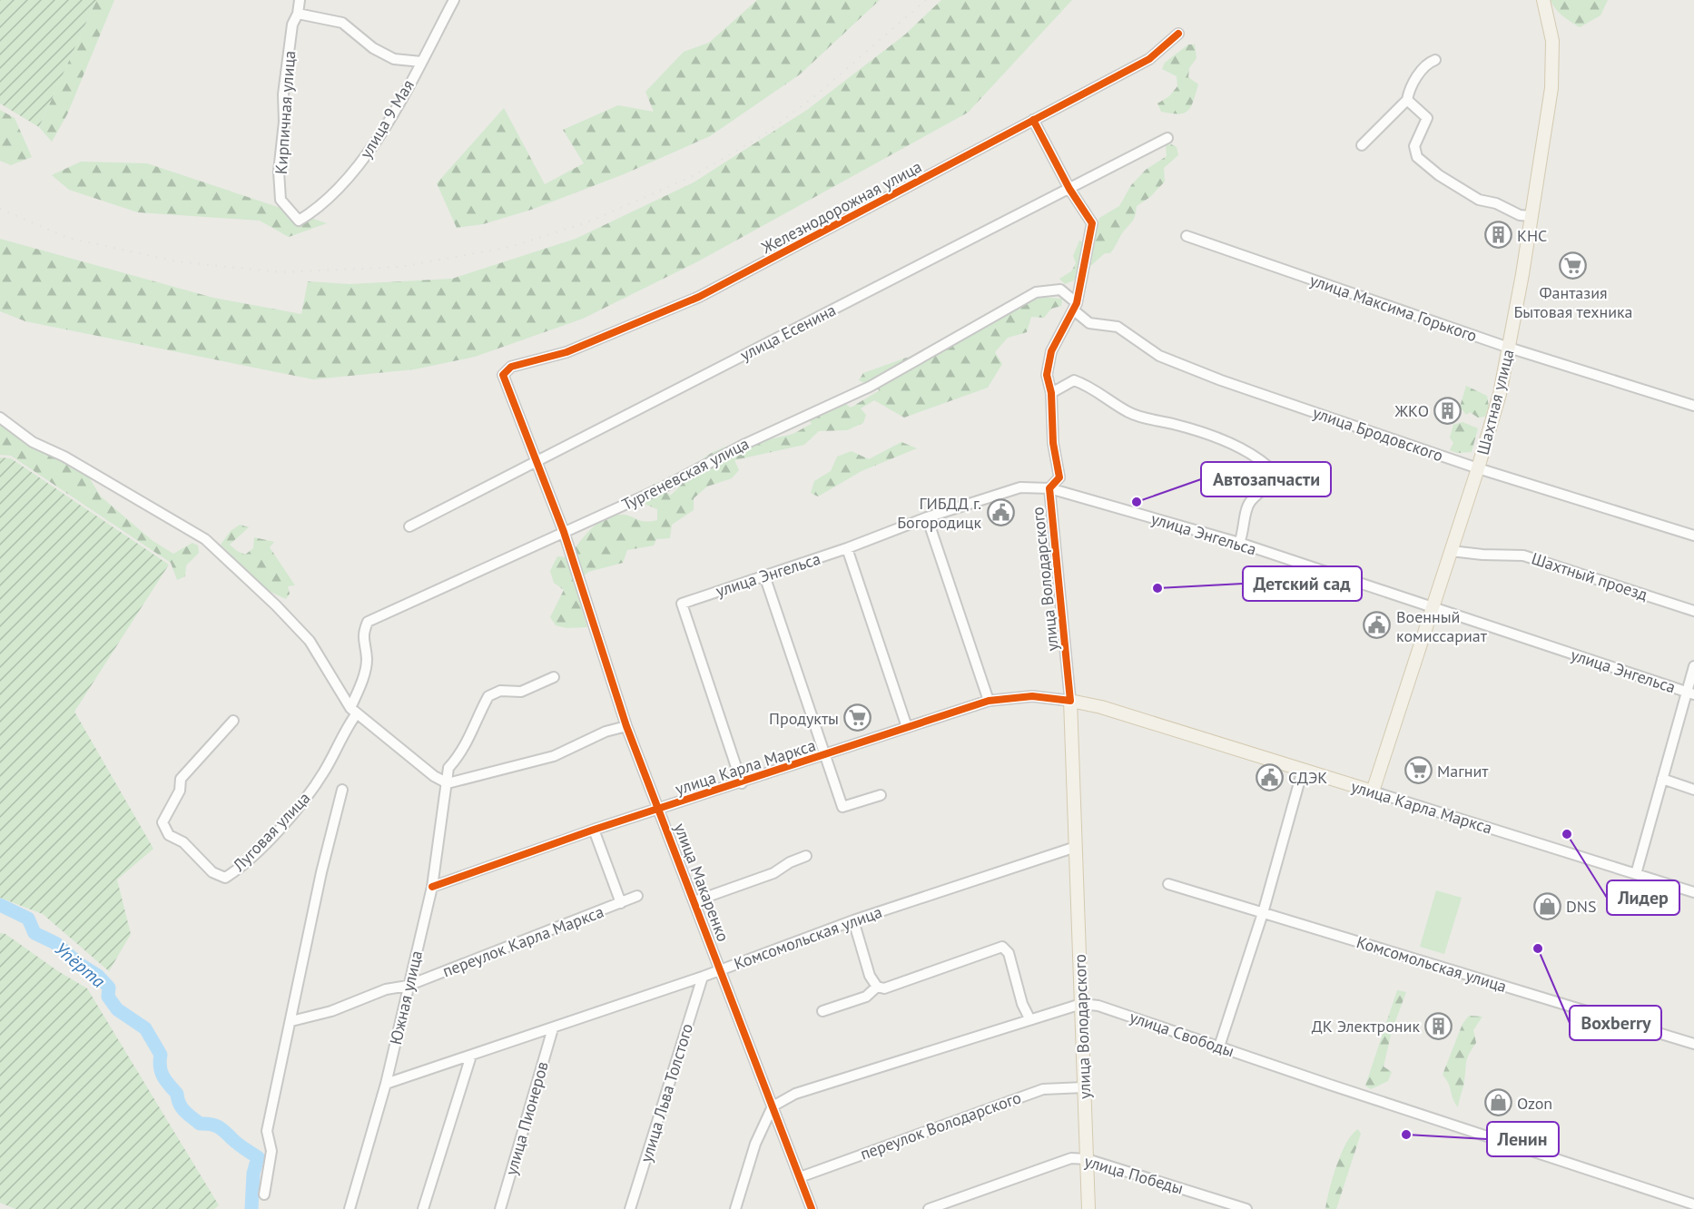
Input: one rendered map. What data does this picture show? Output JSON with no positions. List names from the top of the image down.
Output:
{
  "streets": {
    "main road": ["Шахтная улица", "улица Володарского", "улица Карла Маркса"],
    "street": [
      "Кирпичная улица",
      "улица 9 Мая",
      "Железнодорожная улица",
      "улица Максима Горького",
      "улица Есенина",
      "улица Бродовского",
      "Тургеневская улица",
      "улица Энгельса",
      "Шахтный проезд",
      "Луговая улица",
      "улица Макаренко",
      "Комсомольская улица",
      "переулок Карла Маркса",
      "Южная улица",
      "улица Свободы",
      "улица Льва Толстого",
      "улица Пионеров",
      "переулок Володарского",
      "улица Победы"
    ]
  },
  "crossings": [
    ["Кирпичная улица", "улица 9 Мая"],
    ["Железнодорожная улица", "улица Володарского"],
    ["Железнодорожная улица", "улица Макаренко"],
    ["улица Максима Горького", "Шахтная улица"],
    ["улица Есенина", "улица Володарского"],
    ["улица Есенина", "улица Макаренко"],
    ["Шахтная улица", "улица Бродовского"],
    ["Шахтная улица", "улица Энгельса"],
    ["Шахтная улица", "Шахтный проезд"],
    ["Шахтная улица", "улица Карла Маркса"],
    ["улица Бродовского", "Тургеневская улица"],
    ["улица Бродовского", "улица Володарского"],
    ["Тургеневская улица", "улица Володарского"],
    ["Тургеневская улица", "Луговая улица"],
    ["Тургеневская улица", "улица Макаренко"],
    ["улица Энгельса", "улица Володарского"],
    ["улица Энгельса", "улица Карла Маркса"],
    ["улица Володарского", "улица Карла Маркса"],
    ["улица Володарского", "Комсомольская улица"],
    ["улица Володарского", "улица Свободы"],
    ["улица Володарского", "переулок Володарского"],
    ["улица Володарского", "улица Победы"],
    ["улица Карла Маркса", "улица Макаренко"],
    ["улица Карла Маркса", "Южная улица"],
    ["Луговая улица", "переулок Карла Маркса"],
    ["улица Макаренко", "Комсомольская улица"],
    ["улица Макаренко", "улица Свободы"],
    ["улица Макаренко", "переулок Володарского"],
    ["Комсомольская улица", "Южная улица"],
    ["Комсомольская улица", "улица Льва Толстого"],
    ["Комсомольская улица", "улица Пионеров"],
    ["переулок Карла Маркса", "Южная улица"]
  ],
  "water": ["Упёрта"],
  "places": {
    "building": ["КНС", "ЖКО", "ДК Электроник"],
    "supermarket": ["Фантазия Бытовая техника", "Продукты", "Магнит"],
    "other": [
      "Автозапчасти",
      "Детский сад",
      "Лидер",
      "Boxberry",
      "Ленин"
    ],
    "public building": ["ГИБДД г. Богородицк", "Военный комиссариат", "СДЭК"],
    "shop": ["DNS", "Ozon"]
  }
}
